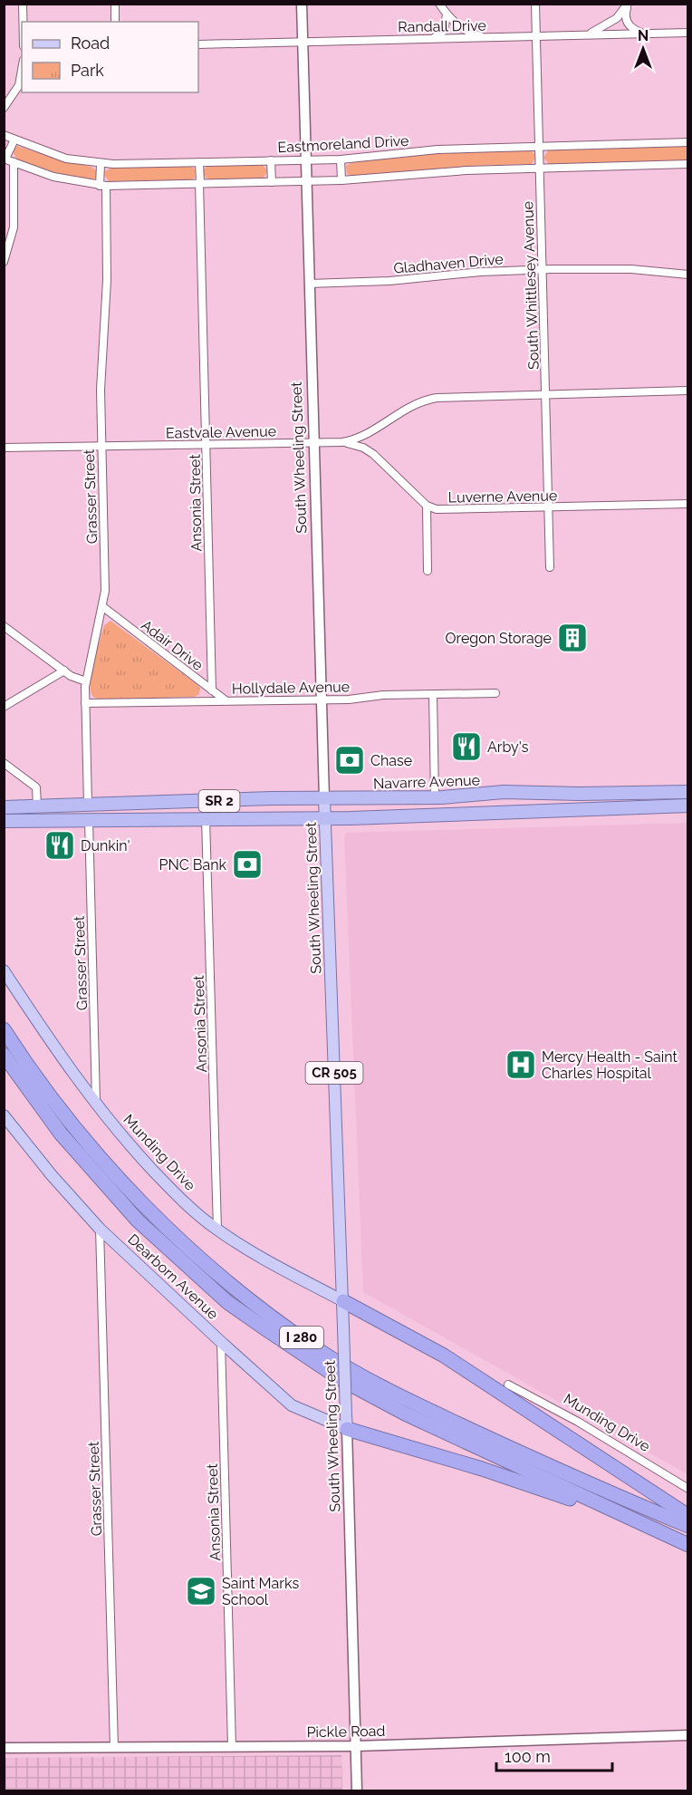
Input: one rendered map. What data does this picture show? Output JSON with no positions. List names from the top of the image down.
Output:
{
  "streets": {
    "highway": ["Navarre Avenue", "SR 2", "I 280"],
    "main road": [
      "South Wheeling Street",
      "CR 505",
      "Munding Drive",
      "Dearborn Avenue"
    ],
    "street": [
      "Randall Drive",
      "Eastmoreland Drive",
      "Gladhaven Drive",
      "South Whittlesey Avenue",
      "Eastvale Avenue",
      "Grasser Street",
      "Luverne Avenue",
      "Ansonia Street",
      "Adair Drive",
      "Hollydale Avenue",
      "Pickle Road"
    ]
  },
  "crossings": [
    ["Randall Drive", "South Whittlesey Avenue"],
    ["Randall Drive", "South Wheeling Street"],
    ["Eastmoreland Drive", "South Whittlesey Avenue"],
    ["Eastmoreland Drive", "South Wheeling Street"],
    ["Eastmoreland Drive", "Grasser Street"],
    ["Eastmoreland Drive", "Ansonia Street"],
    ["Gladhaven Drive", "South Whittlesey Avenue"],
    ["Gladhaven Drive", "South Wheeling Street"],
    ["South Whittlesey Avenue", "Eastvale Avenue"],
    ["South Whittlesey Avenue", "Luverne Avenue"],
    ["Eastvale Avenue", "South Wheeling Street"],
    ["Eastvale Avenue", "Grasser Street"],
    ["Eastvale Avenue", "Luverne Avenue"],
    ["Eastvale Avenue", "Ansonia Street"],
    ["South Wheeling Street", "Hollydale Avenue"],
    ["South Wheeling Street", "Navarre Avenue"],
    ["South Wheeling Street", "SR 2"],
    ["South Wheeling Street", "Munding Drive"],
    ["South Wheeling Street", "Dearborn Avenue"],
    ["South Wheeling Street", "Pickle Road"],
    ["Grasser Street", "Adair Drive"],
    ["Grasser Street", "Hollydale Avenue"],
    ["Grasser Street", "Navarre Avenue"],
    ["Grasser Street", "SR 2"],
    ["Grasser Street", "Munding Drive"],
    ["Grasser Street", "Dearborn Avenue"],
    ["Grasser Street", "Pickle Road"],
    ["Ansonia Street", "Adair Drive"],
    ["Ansonia Street", "SR 2"],
    ["Ansonia Street", "Munding Drive"],
    ["Ansonia Street", "Dearborn Avenue"],
    ["Ansonia Street", "Pickle Road"],
    ["Adair Drive", "Hollydale Avenue"]
  ],
  "places": {
    "building": ["Oregon Storage"],
    "restaurant": ["Arby's", "Dunkin'"],
    "bank": ["Chase", "PNC Bank"],
    "hospital": ["Mercy Health - Saint Charles Hospital"],
    "school or university": ["Saint Marks School"]
  },
  "legend": ["Road", "Park"],
  "scale_bar": "100 m",
  "north": "top"
}
